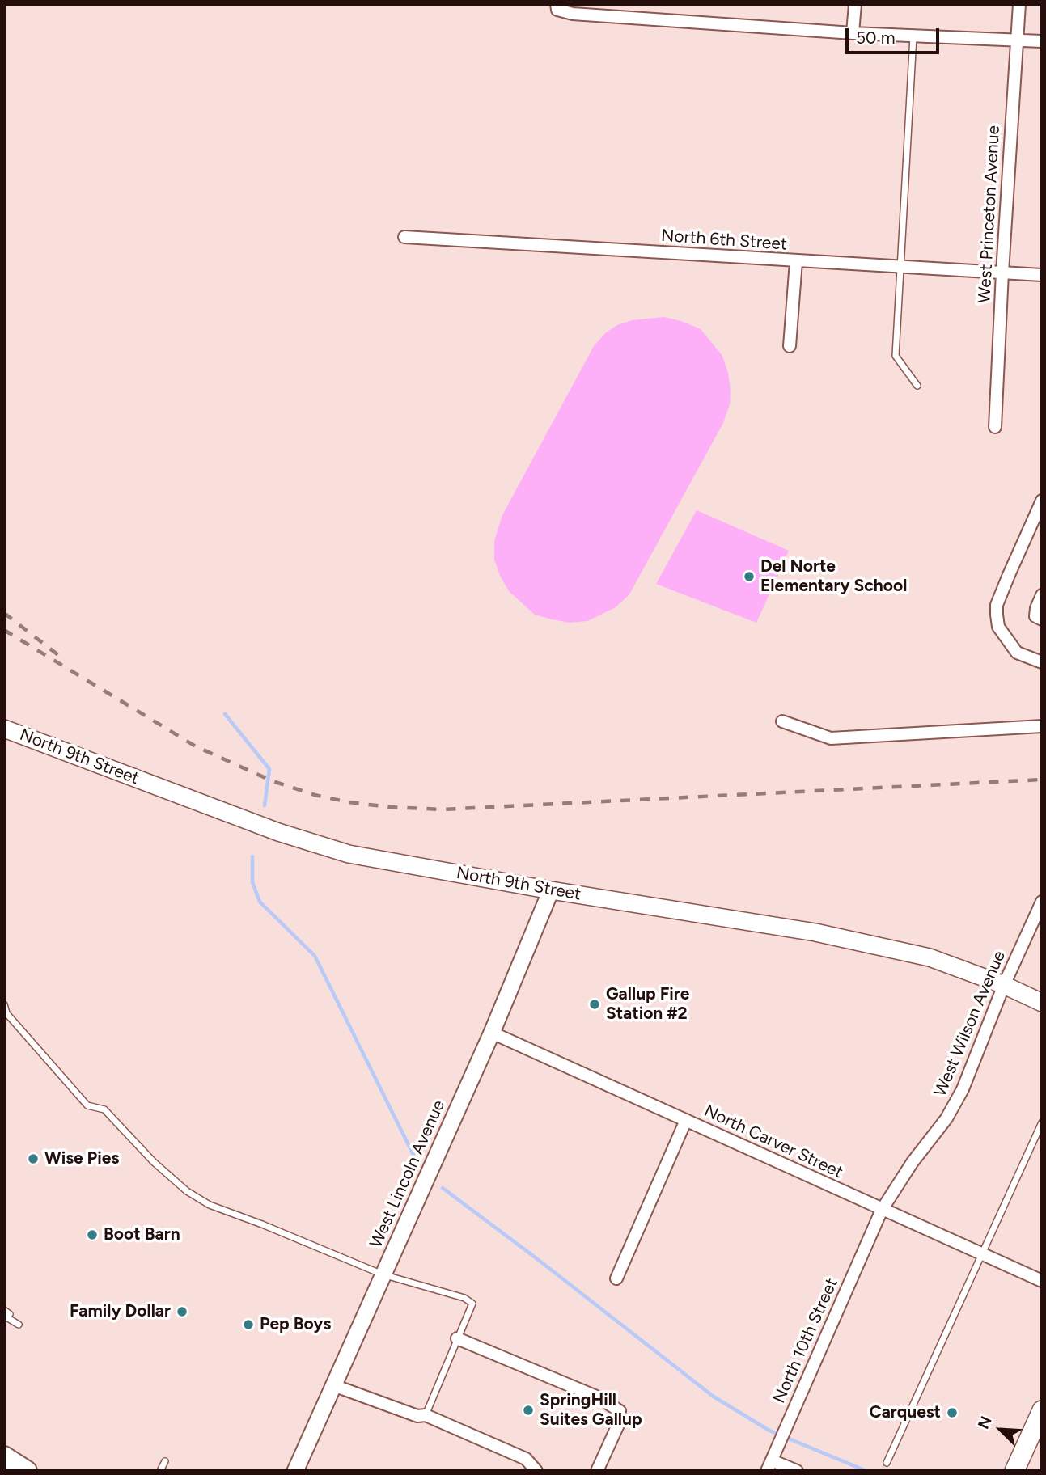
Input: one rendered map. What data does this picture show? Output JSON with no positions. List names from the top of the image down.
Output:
{
  "streets": {
    "main road": ["North 9th Street"],
    "street": [
      "West Princeton Avenue",
      "North 6th Street",
      "West Wilson Avenue",
      "North Carver Street",
      "West Lincoln Avenue",
      "North 10th Street"
    ]
  },
  "crossings": [
    ["West Princeton Avenue", "North 6th Street"],
    ["North 9th Street", "West Wilson Avenue"],
    ["North 9th Street", "West Lincoln Avenue"],
    ["West Wilson Avenue", "North Carver Street"],
    ["West Wilson Avenue", "North 10th Street"],
    ["North Carver Street", "West Lincoln Avenue"],
    ["North Carver Street", "North 10th Street"]
  ],
  "places": [
    "Del Norte Elementary School",
    "Gallup Fire Station #2",
    "Wise Pies",
    "Boot Barn",
    "Family Dollar",
    "Pep Boys",
    "SpringHill Suites Gallup",
    "Carquest"
  ],
  "scale_bar": "50 m",
  "north": "top left"
}
